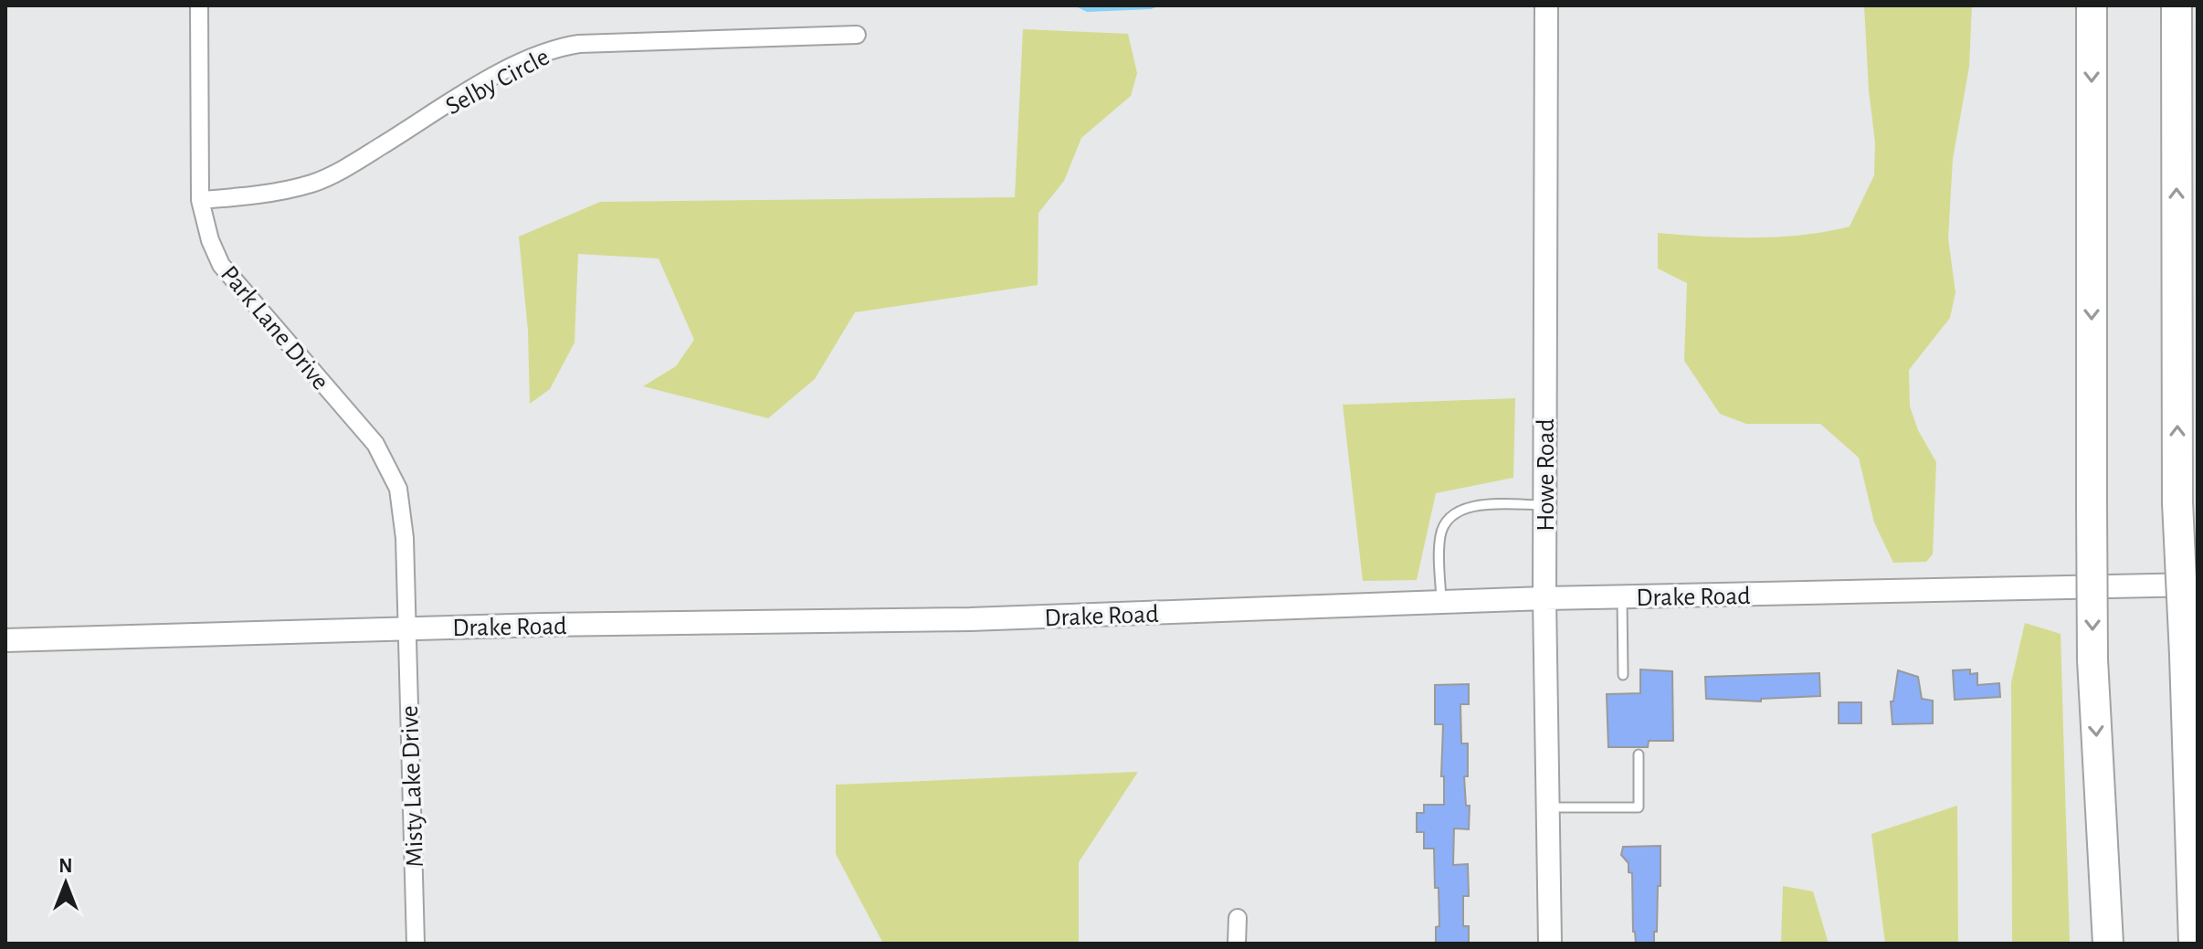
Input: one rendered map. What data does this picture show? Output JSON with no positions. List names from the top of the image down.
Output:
{
  "streets": {
    "street": [
      "Selby Circle",
      "Park Lane Drive",
      "Howe Road",
      "Drake Road",
      "Misty Lake Drive"
    ]
  },
  "crossings": [
    ["Selby Circle", "Park Lane Drive"],
    ["Park Lane Drive", "Drake Road"],
    ["Park Lane Drive", "Misty Lake Drive"],
    ["Howe Road", "Drake Road"],
    ["Drake Road", "Misty Lake Drive"]
  ],
  "north": "top"
}
